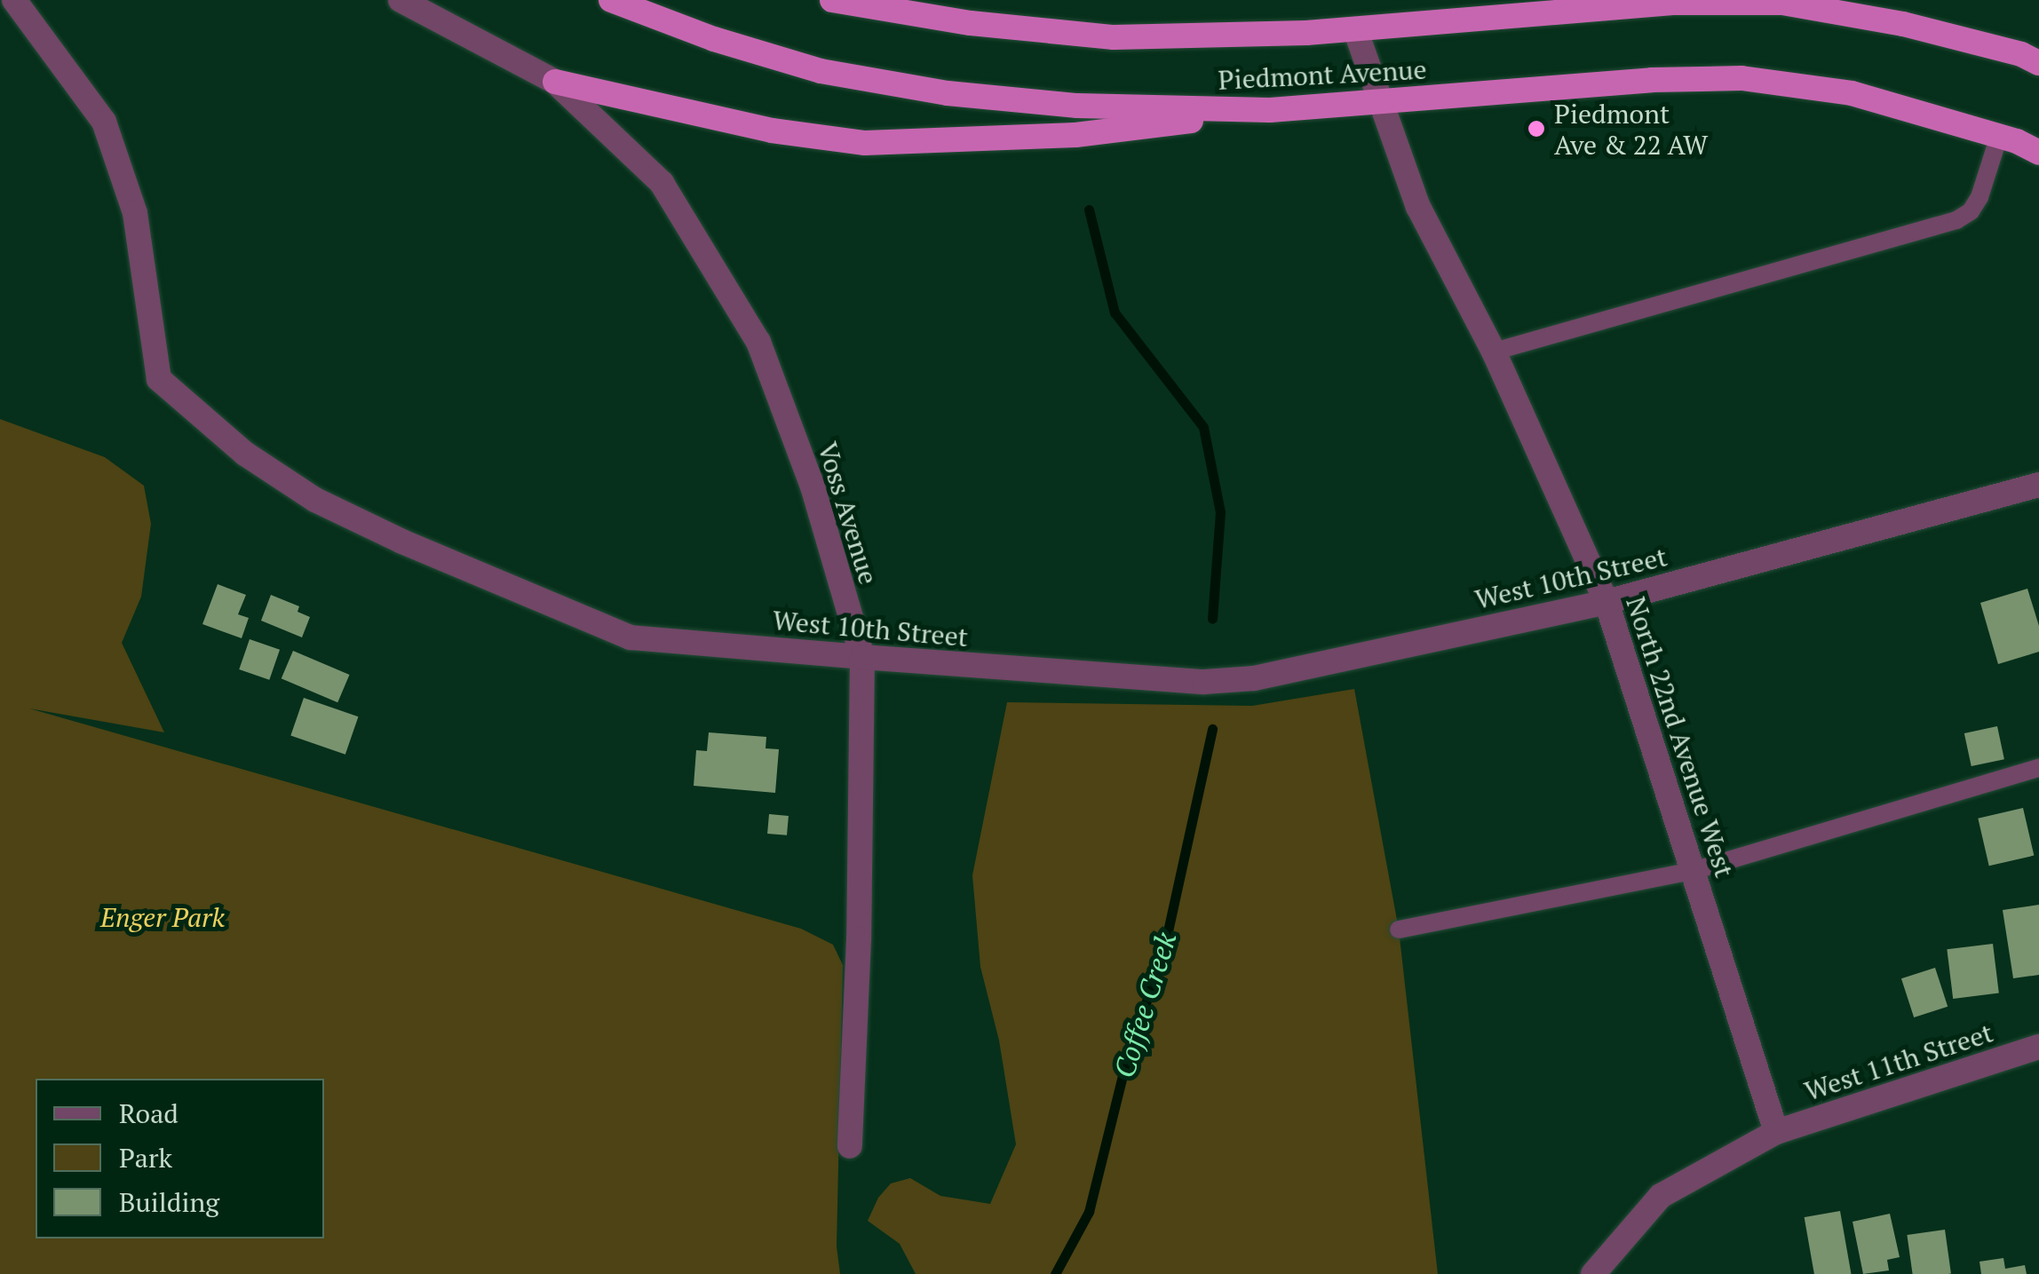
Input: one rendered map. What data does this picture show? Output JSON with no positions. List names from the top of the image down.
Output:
{
  "streets": {
    "highway": ["Piedmont Avenue"],
    "street": [
      "Voss Avenue",
      "West 10th Street",
      "North 22nd Avenue West",
      "West 11th Street"
    ]
  },
  "crossings": [
    ["Piedmont Avenue", "North 22nd Avenue West"],
    ["Voss Avenue", "West 10th Street"],
    ["West 10th Street", "North 22nd Avenue West"],
    ["North 22nd Avenue West", "West 11th Street"]
  ],
  "water": ["Coffee Creek"],
  "parks": ["Enger Park"],
  "places": ["Piedmont Ave & 22 AW"],
  "legend": ["Road", "Park", "Building"]
}
